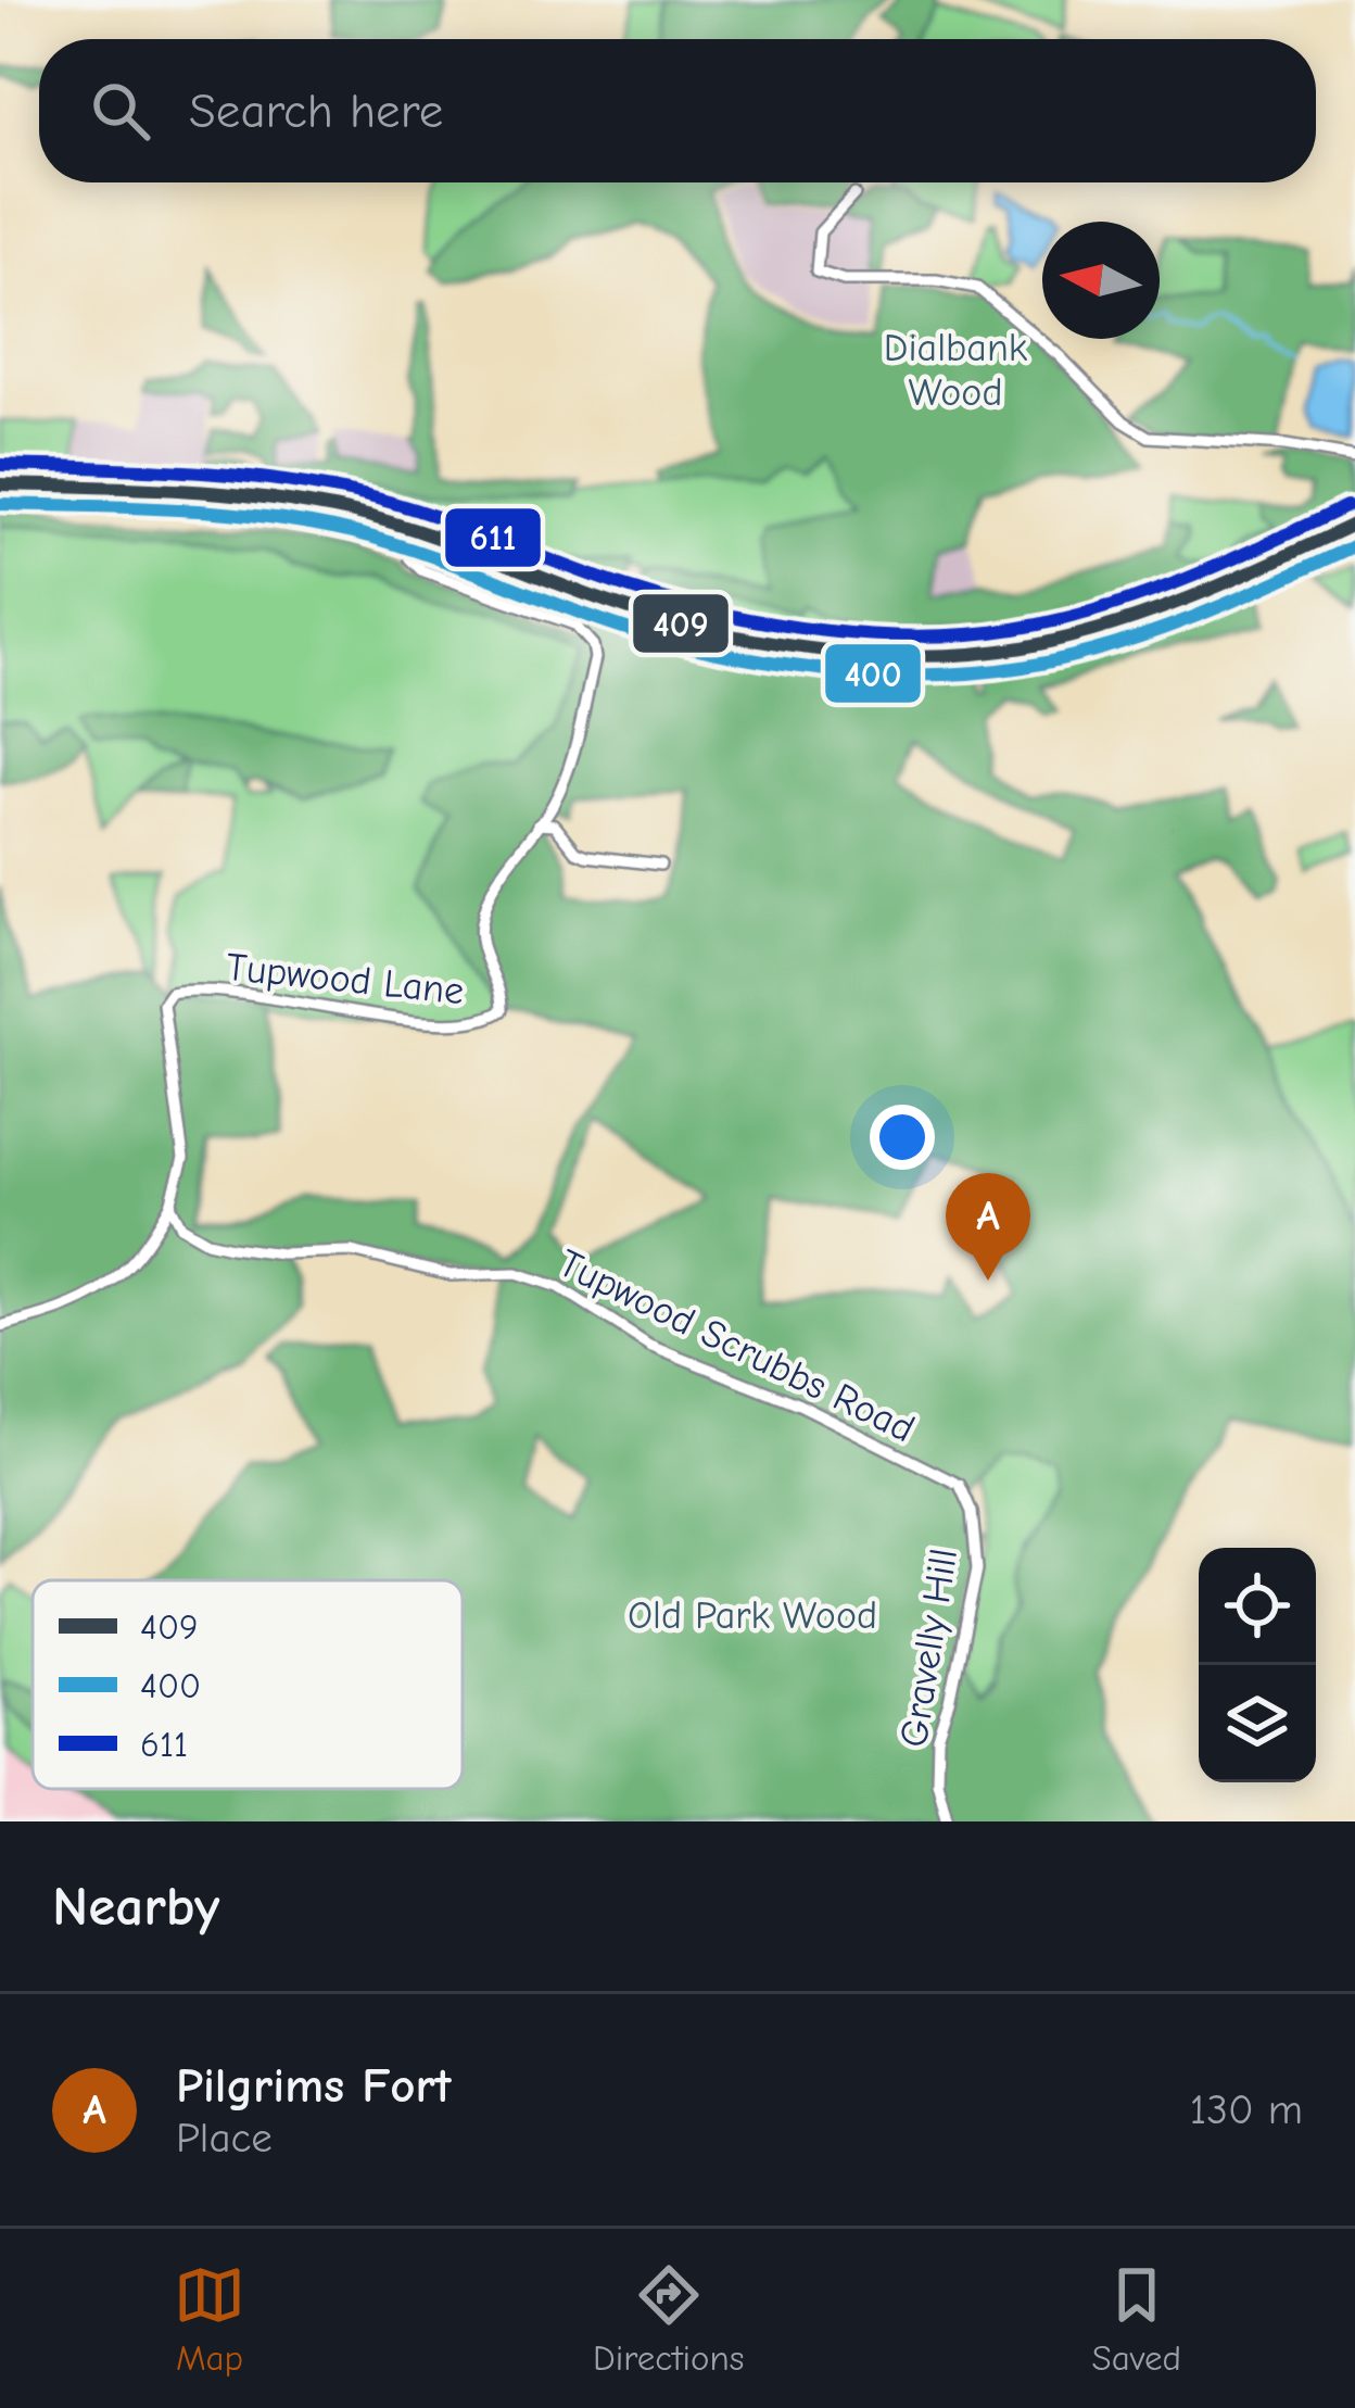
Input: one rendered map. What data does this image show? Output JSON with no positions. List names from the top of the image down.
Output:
{
  "streets": {
    "street": ["Tupwood Lane", "Tupwood Scrubbs Road", "Gravelly Hill"]
  },
  "crossings": [
    ["Tupwood Lane", "Tupwood Scrubbs Road"],
    ["Tupwood Scrubbs Road", "Gravelly Hill"]
  ],
  "parks": ["Dialbank Wood", "Old Park Wood"],
  "lines": ["transit line 611", "transit line 409", "transit line 400"],
  "legend": ["409", "400", "611"],
  "north": "left",
  "page": {
    "search": "Search here",
    "pins": "A",
    "heading": "Nearby",
    "list": [
      {
        "mark": "A",
        "name": "Pilgrims Fort",
        "note": "Place",
        "value": "130 m"
      }
    ],
    "nav": ["Map", "Directions", "Saved"]
  }
}
